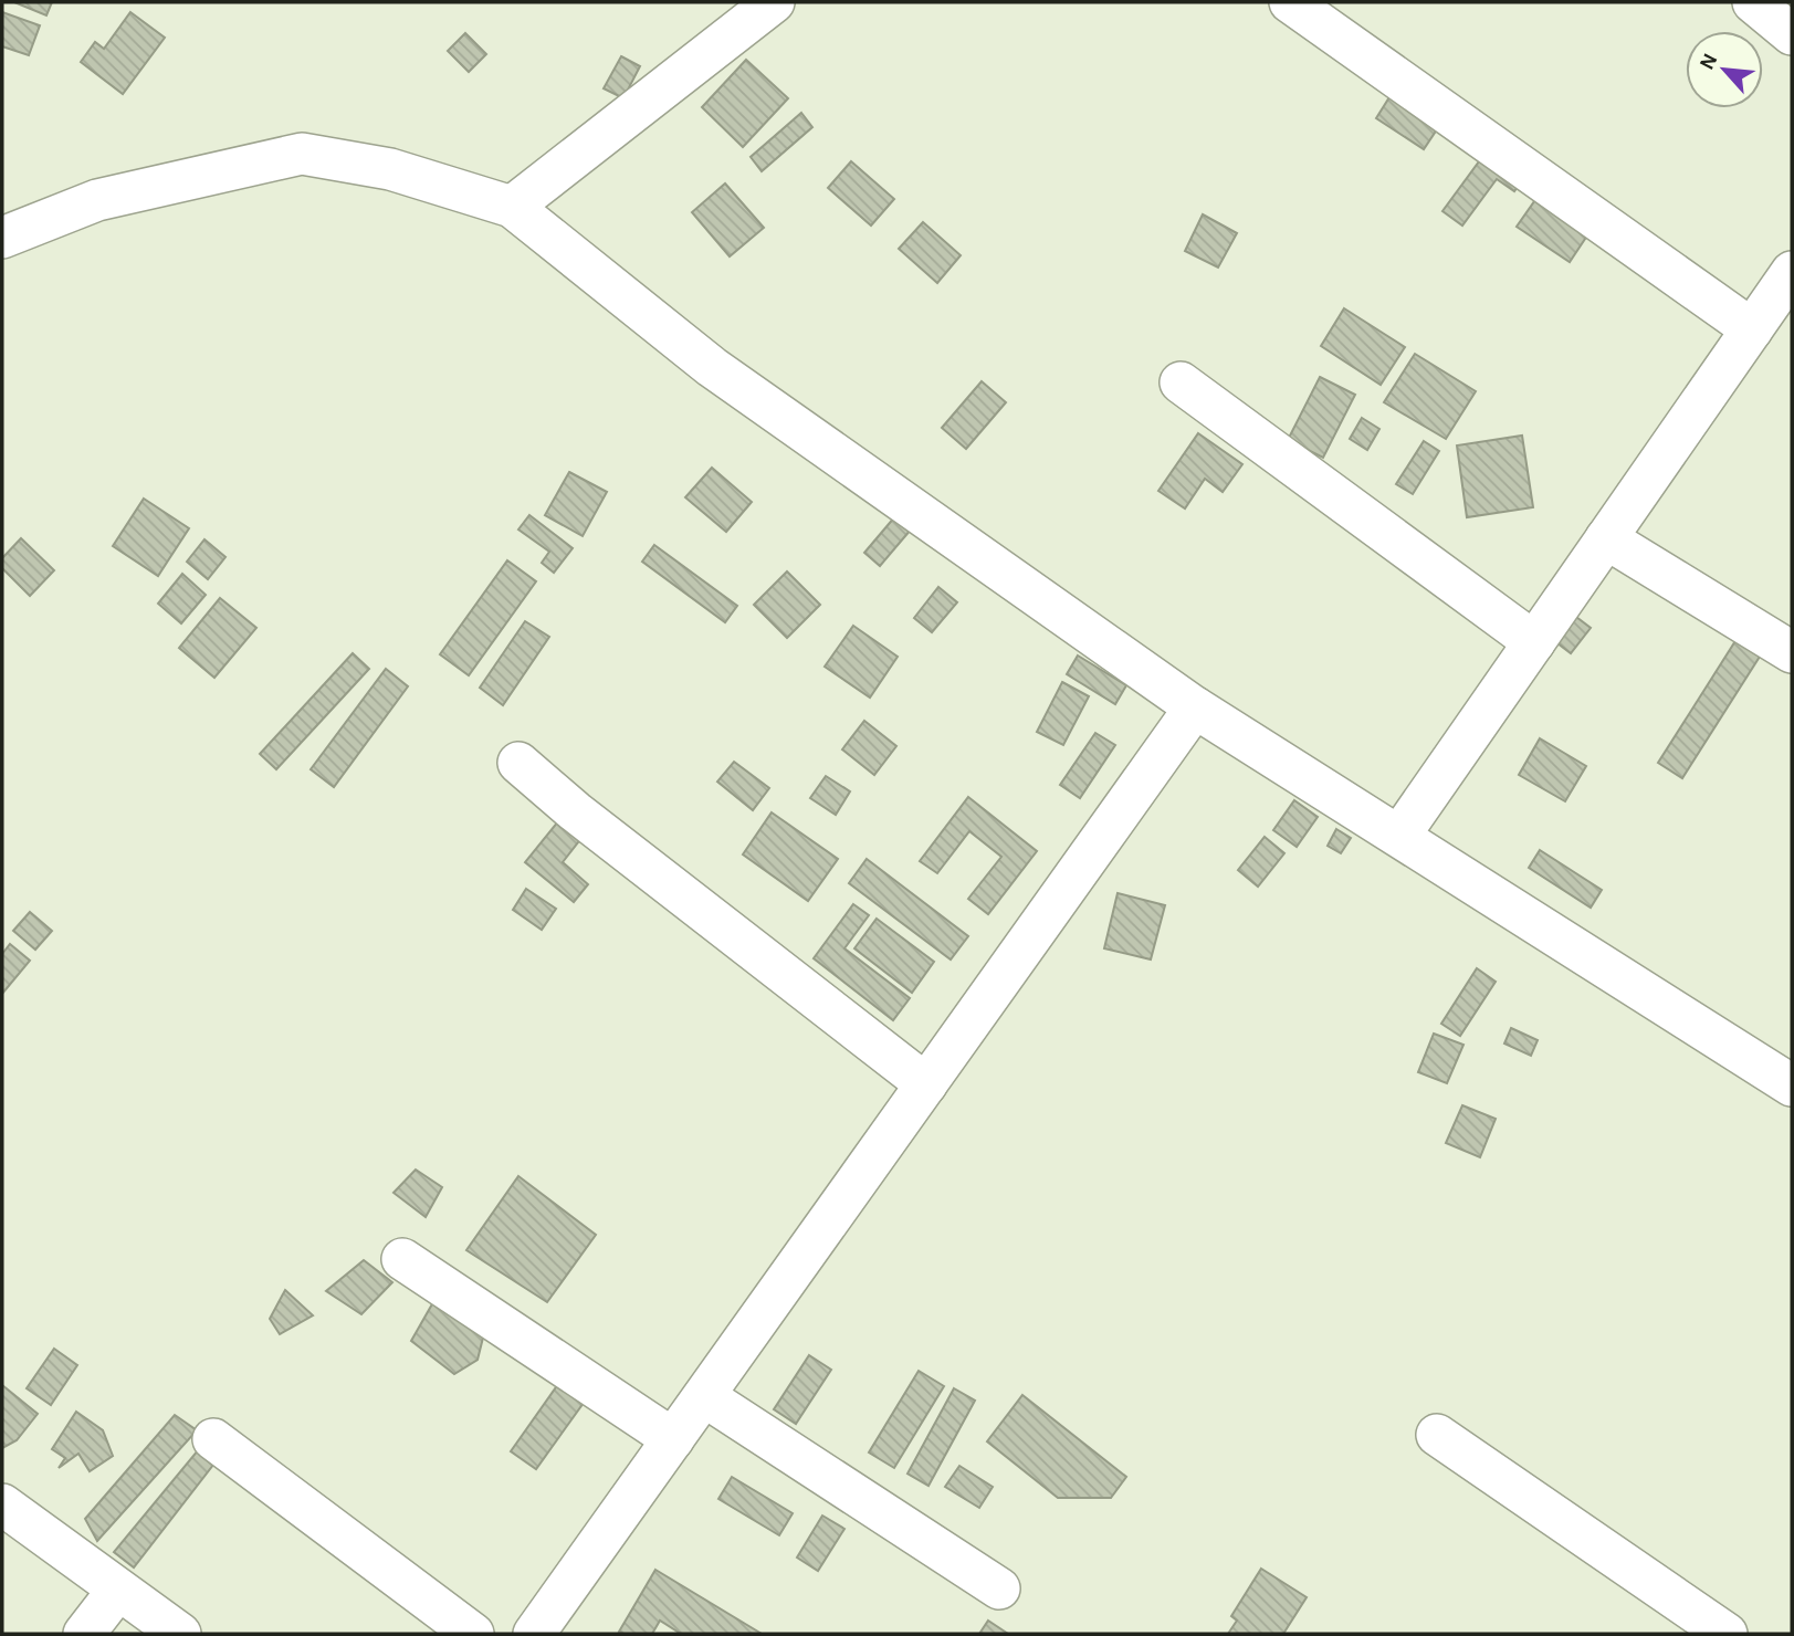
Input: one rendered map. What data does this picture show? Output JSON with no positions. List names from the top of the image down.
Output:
{
  "north": "top left"
}
